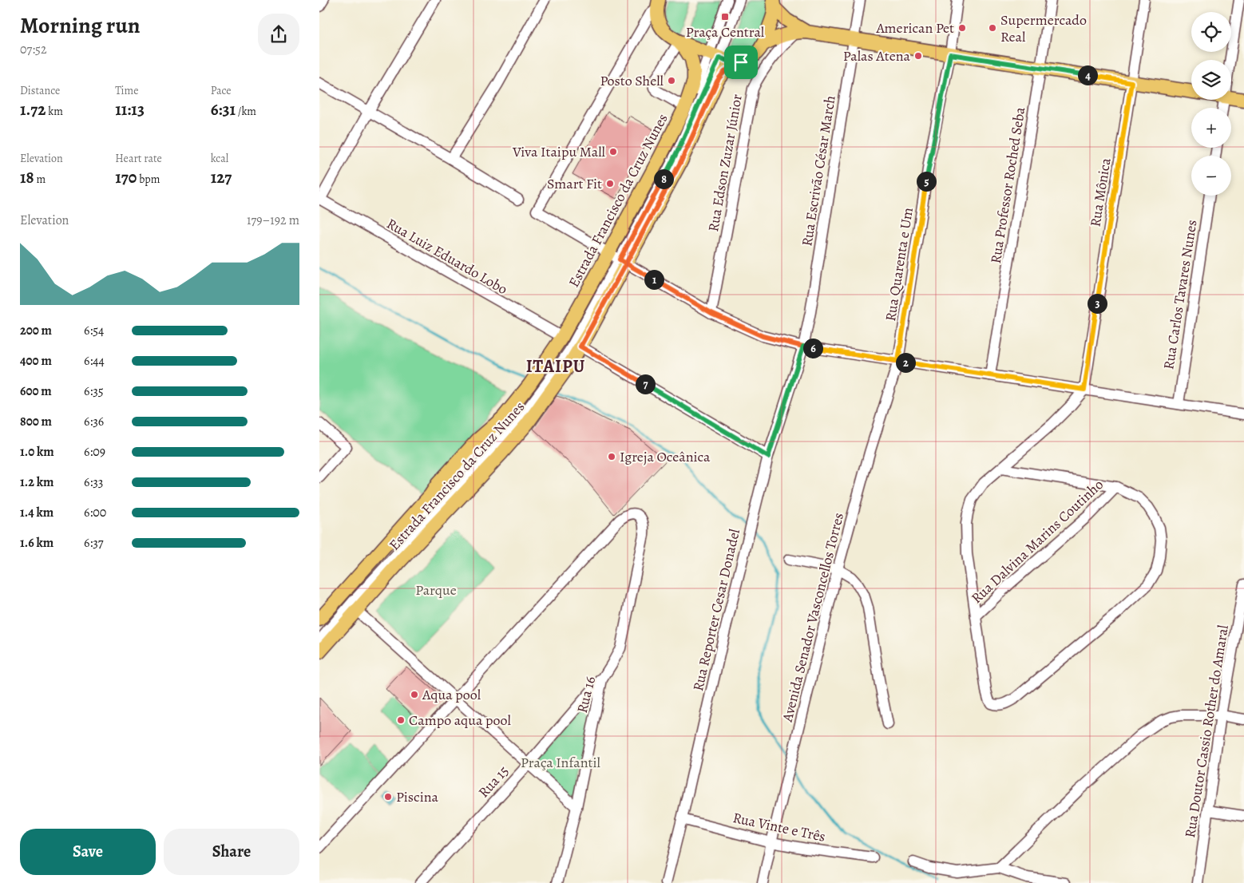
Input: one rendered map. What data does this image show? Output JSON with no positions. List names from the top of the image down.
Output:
{
  "streets": {
    "main road": ["Estrada Francisco da Cruz Nunes"],
    "street": [
      "Rua Edson Zuzar Júnior",
      "Rua Escrivão César March",
      "Rua Professor Roched Seba",
      "Rua Mônica",
      "Rua Luiz Eduardo Lobo",
      "Rua Quarenta e Um",
      "Rua Carlos Tavares Nunes",
      "Rua Dalvina Marins Coutinho",
      "Rua Reporter Cesar Donadel",
      "Avenida Senador Vasconcellos Torres",
      "Rua 16",
      "Rua Doutor Cassio Rother do Amaral",
      "Rua 15",
      "Rua Vinte e Três"
    ]
  },
  "crossings": [
    ["Rua Escrivão César March", "Rua Reporter Cesar Donadel"],
    ["Rua Mônica", "Rua Dalvina Marins Coutinho"],
    ["Estrada Francisco da Cruz Nunes", "Rua Luiz Eduardo Lobo"],
    ["Rua Quarenta e Um", "Avenida Senador Vasconcellos Torres"],
    ["Rua Reporter Cesar Donadel", "Rua Vinte e Três"],
    ["Avenida Senador Vasconcellos Torres", "Rua Vinte e Três"],
    ["Rua 16", "Rua 15"]
  ],
  "districts": ["ITAIPU"],
  "parks": ["Parque", "Praça Infantil"],
  "places": {
    "transit": ["Praça Central"],
    "other": [
      "American Pet",
      "Supermercado Real",
      "Palas Atena",
      "Posto Shell",
      "Viva Itaipu Mall",
      "Smart Fit",
      "Igreja Oceânica",
      "Aqua pool",
      "Campo aqua pool",
      "Piscina"
    ]
  },
  "page": {
    "heading": ["Morning run", "07:52"],
    "map_buttons": ["+", "−"],
    "pins": [
      "4",
      "8",
      "5",
      "1",
      "3",
      "6",
      "2",
      "7"
    ],
    "stats": [
      ["Distance", "1.72 km"],
      ["Time", "11:13"],
      ["Pace", "6:31 /km"],
      ["Elevation", "18 m"],
      ["Heart rate", "170 bpm"],
      ["kcal", "127"]
    ],
    "chart": ["Elevation", "179–192 m"],
    "list": [
      {
        "name": "200 m",
        "note": "6:54"
      },
      {
        "name": "400 m",
        "note": "6:44"
      },
      {
        "name": "600 m",
        "note": "6:35"
      },
      {
        "name": "800 m",
        "note": "6:36"
      },
      {
        "name": "1.0 km",
        "note": "6:09"
      },
      {
        "name": "1.2 km",
        "note": "6:33"
      },
      {
        "name": "1.4 km",
        "note": "6:00"
      },
      {
        "name": "1.6 km",
        "note": "6:37"
      }
    ],
    "buttons": ["Save", "Share"]
  }
}
